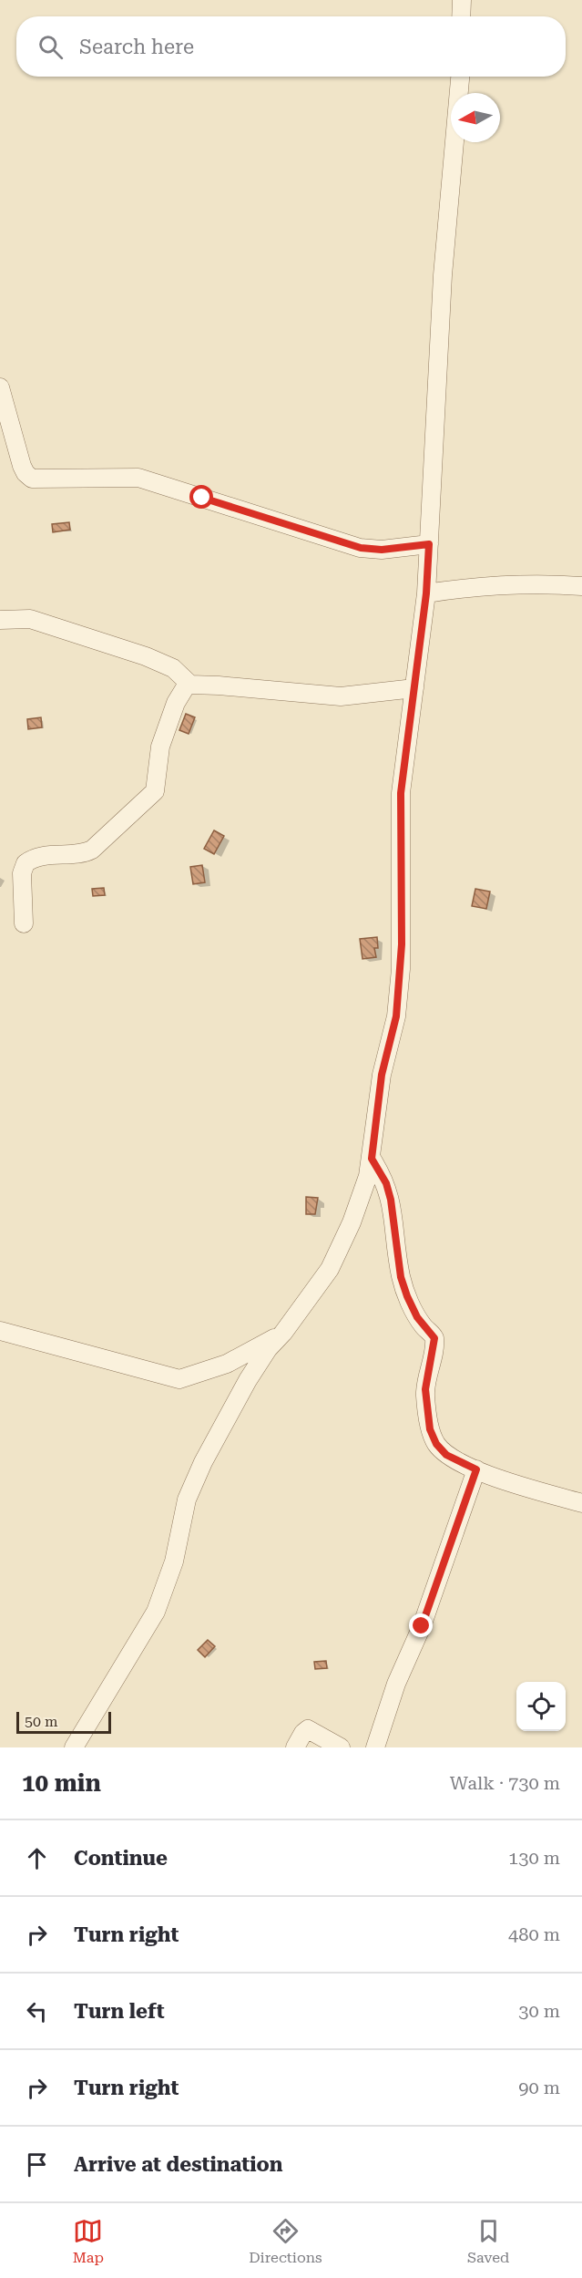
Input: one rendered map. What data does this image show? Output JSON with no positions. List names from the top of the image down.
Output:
{
  "scale_bar": "50 m",
  "north": "left",
  "page": {
    "search": "Search here",
    "scale": "50 m",
    "heading": ["10 min", "Walk · 730 m"],
    "list": [
      ["Continue", "130 m"],
      ["Turn right", "480 m"],
      ["Turn left", "30 m"],
      ["Turn right", "90 m"],
      "Arrive at destination"
    ],
    "nav": ["Map", "Directions", "Saved"]
  }
}
